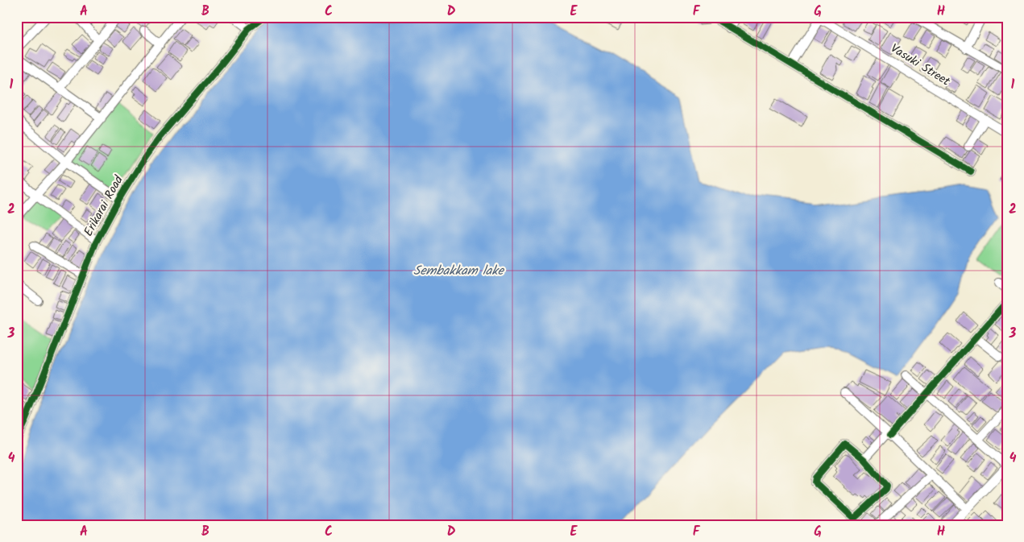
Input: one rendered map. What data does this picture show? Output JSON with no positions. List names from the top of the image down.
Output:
{
  "streets": {
    "street": ["Vasuki Street", "Erikarai Road"]
  },
  "water": ["Sembakkam lake"],
  "grid": {
    "columns": [
      "A",
      "B",
      "C",
      "D",
      "E",
      "F",
      "G",
      "H"
    ],
    "rows": [
      "1",
      "2",
      "3",
      "4"
    ]
  }
}
